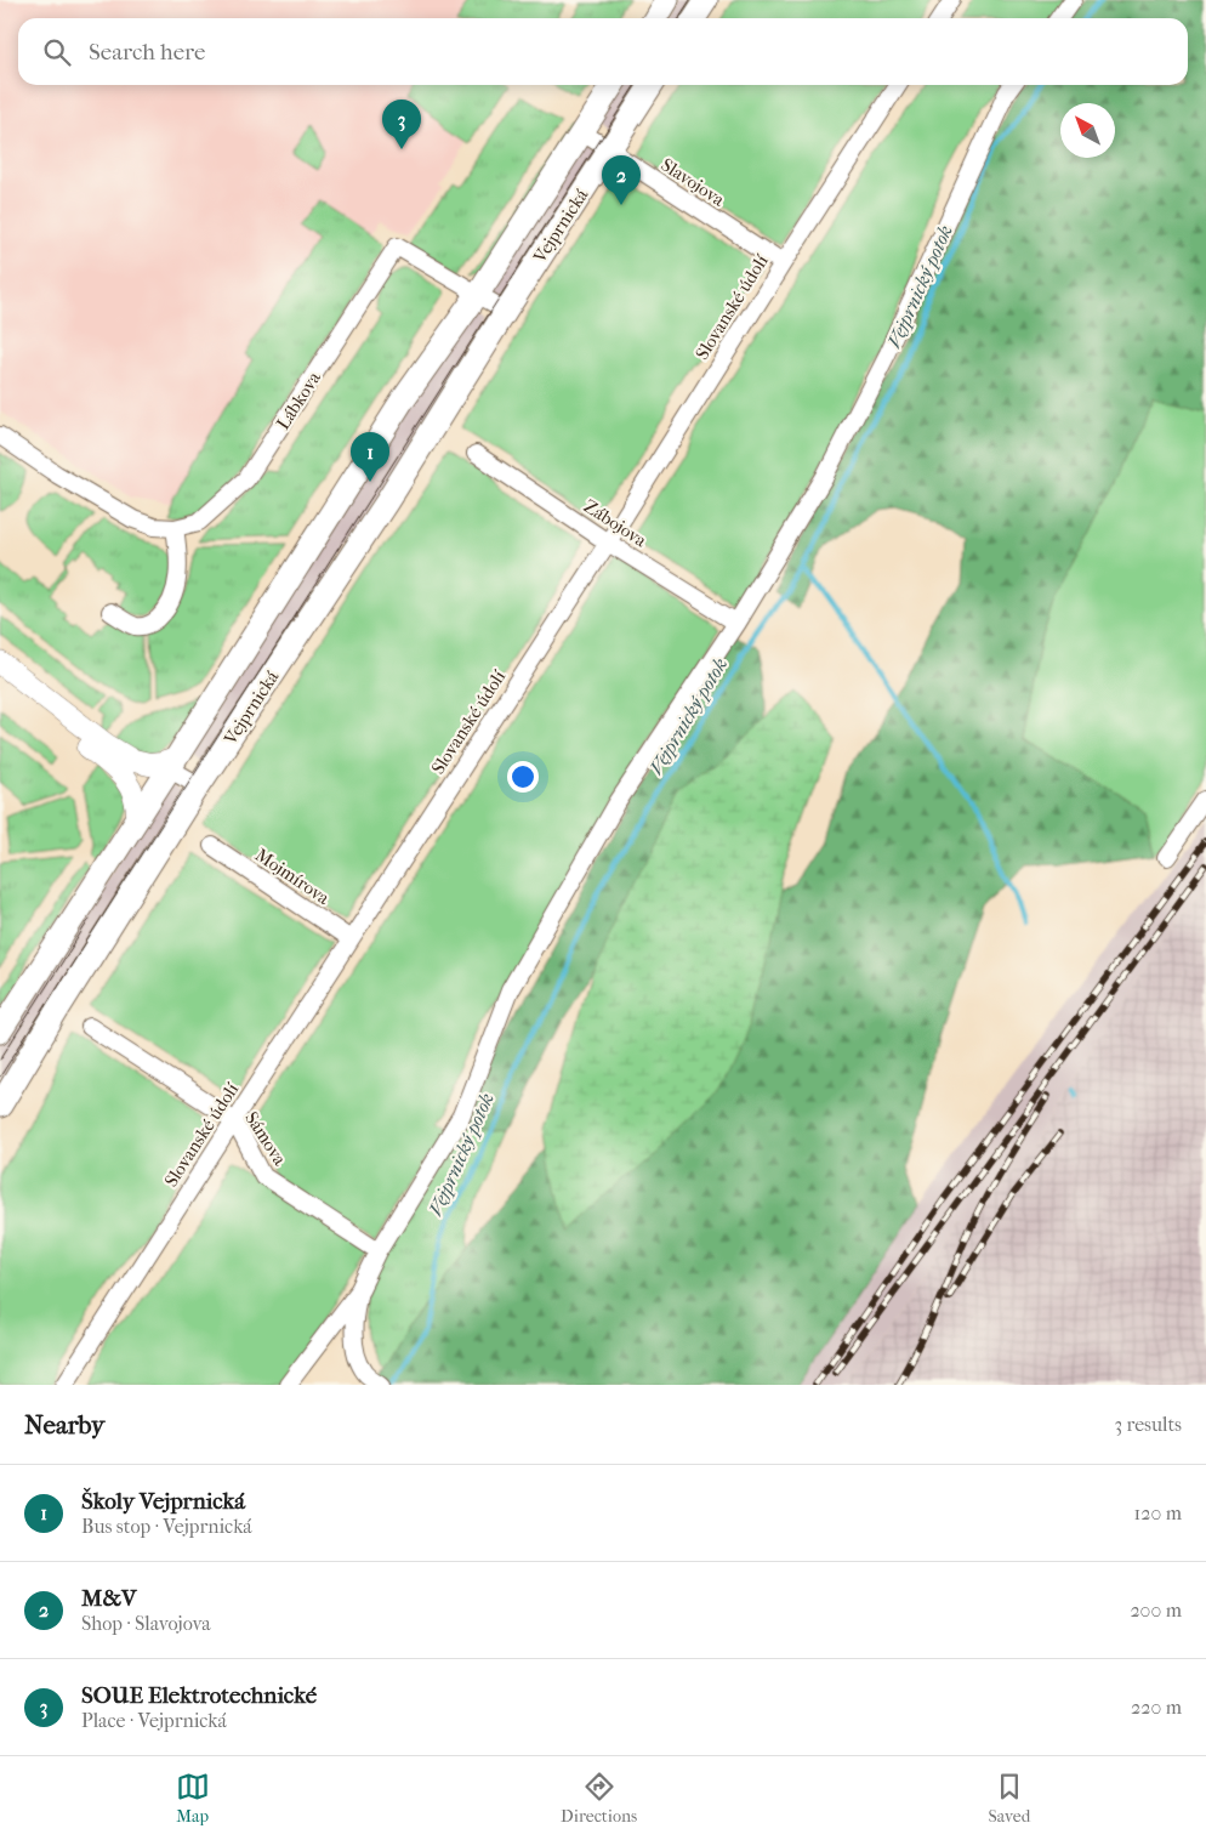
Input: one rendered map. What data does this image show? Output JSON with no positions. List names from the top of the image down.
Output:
{
  "streets": {
    "main road": ["Vejprnická"],
    "street": [
      "Slavojova",
      "Slovanské údolí",
      "Lábkova",
      "Zábojova",
      "Mojmírova",
      "Sámova"
    ]
  },
  "crossings": [
    ["Slavojova", "Vejprnická"],
    ["Slavojova", "Slovanské údolí"],
    ["Vejprnická", "Lábkova"],
    ["Slovanské údolí", "Zábojova"],
    ["Slovanské údolí", "Mojmírova"],
    ["Slovanské údolí", "Sámova"]
  ],
  "water": ["Vejprnický potok"],
  "north": "top left",
  "page": {
    "search": "Search here",
    "pins": ["3", "2", "1"],
    "heading": ["Nearby", "3 results"],
    "list": [
      {
        "mark": "1",
        "name": "Školy Vejprnická",
        "note": "Bus stop · Vejprnická",
        "value": "120 m"
      },
      {
        "mark": "2",
        "name": "M&V",
        "note": "Shop · Slavojova",
        "value": "200 m"
      },
      {
        "mark": "3",
        "name": "SOUE Elektrotechnické",
        "note": "Place · Vejprnická",
        "value": "220 m"
      }
    ],
    "nav": ["Map", "Directions", "Saved"]
  }
}
